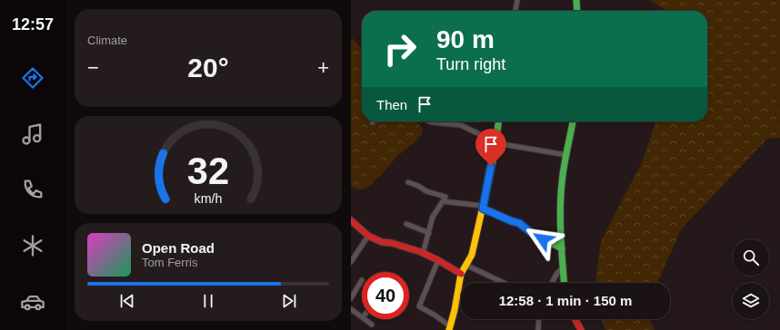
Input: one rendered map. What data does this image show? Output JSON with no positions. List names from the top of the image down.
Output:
{
  "page": {
    "tabs": "12:57",
    "tile": "Climate",
    "turn": ["90 m", "Turn right"],
    "heat": ["−", "20°", "+"],
    "then": "Then",
    "song": ["Open Road", "Tom Ferris"],
    "limit": "40",
    "trip": "12:58 · 1 min · 150 m",
    "gauge": ["32", "km/h"]
  }
}
